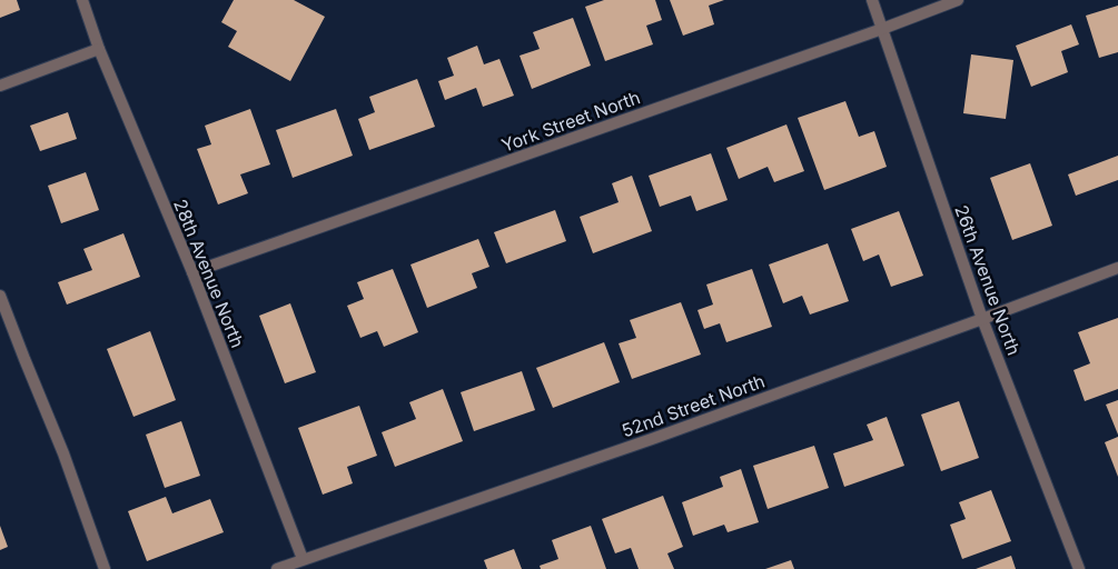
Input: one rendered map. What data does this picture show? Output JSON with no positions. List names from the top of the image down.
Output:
{
  "streets": {
    "street": [
      "York Street North",
      "28th Avenue North",
      "26th Avenue North",
      "52nd Street North"
    ]
  },
  "crossings": [
    ["York Street North", "28th Avenue North"],
    ["York Street North", "26th Avenue North"],
    ["28th Avenue North", "52nd Street North"],
    ["26th Avenue North", "52nd Street North"]
  ]
}
